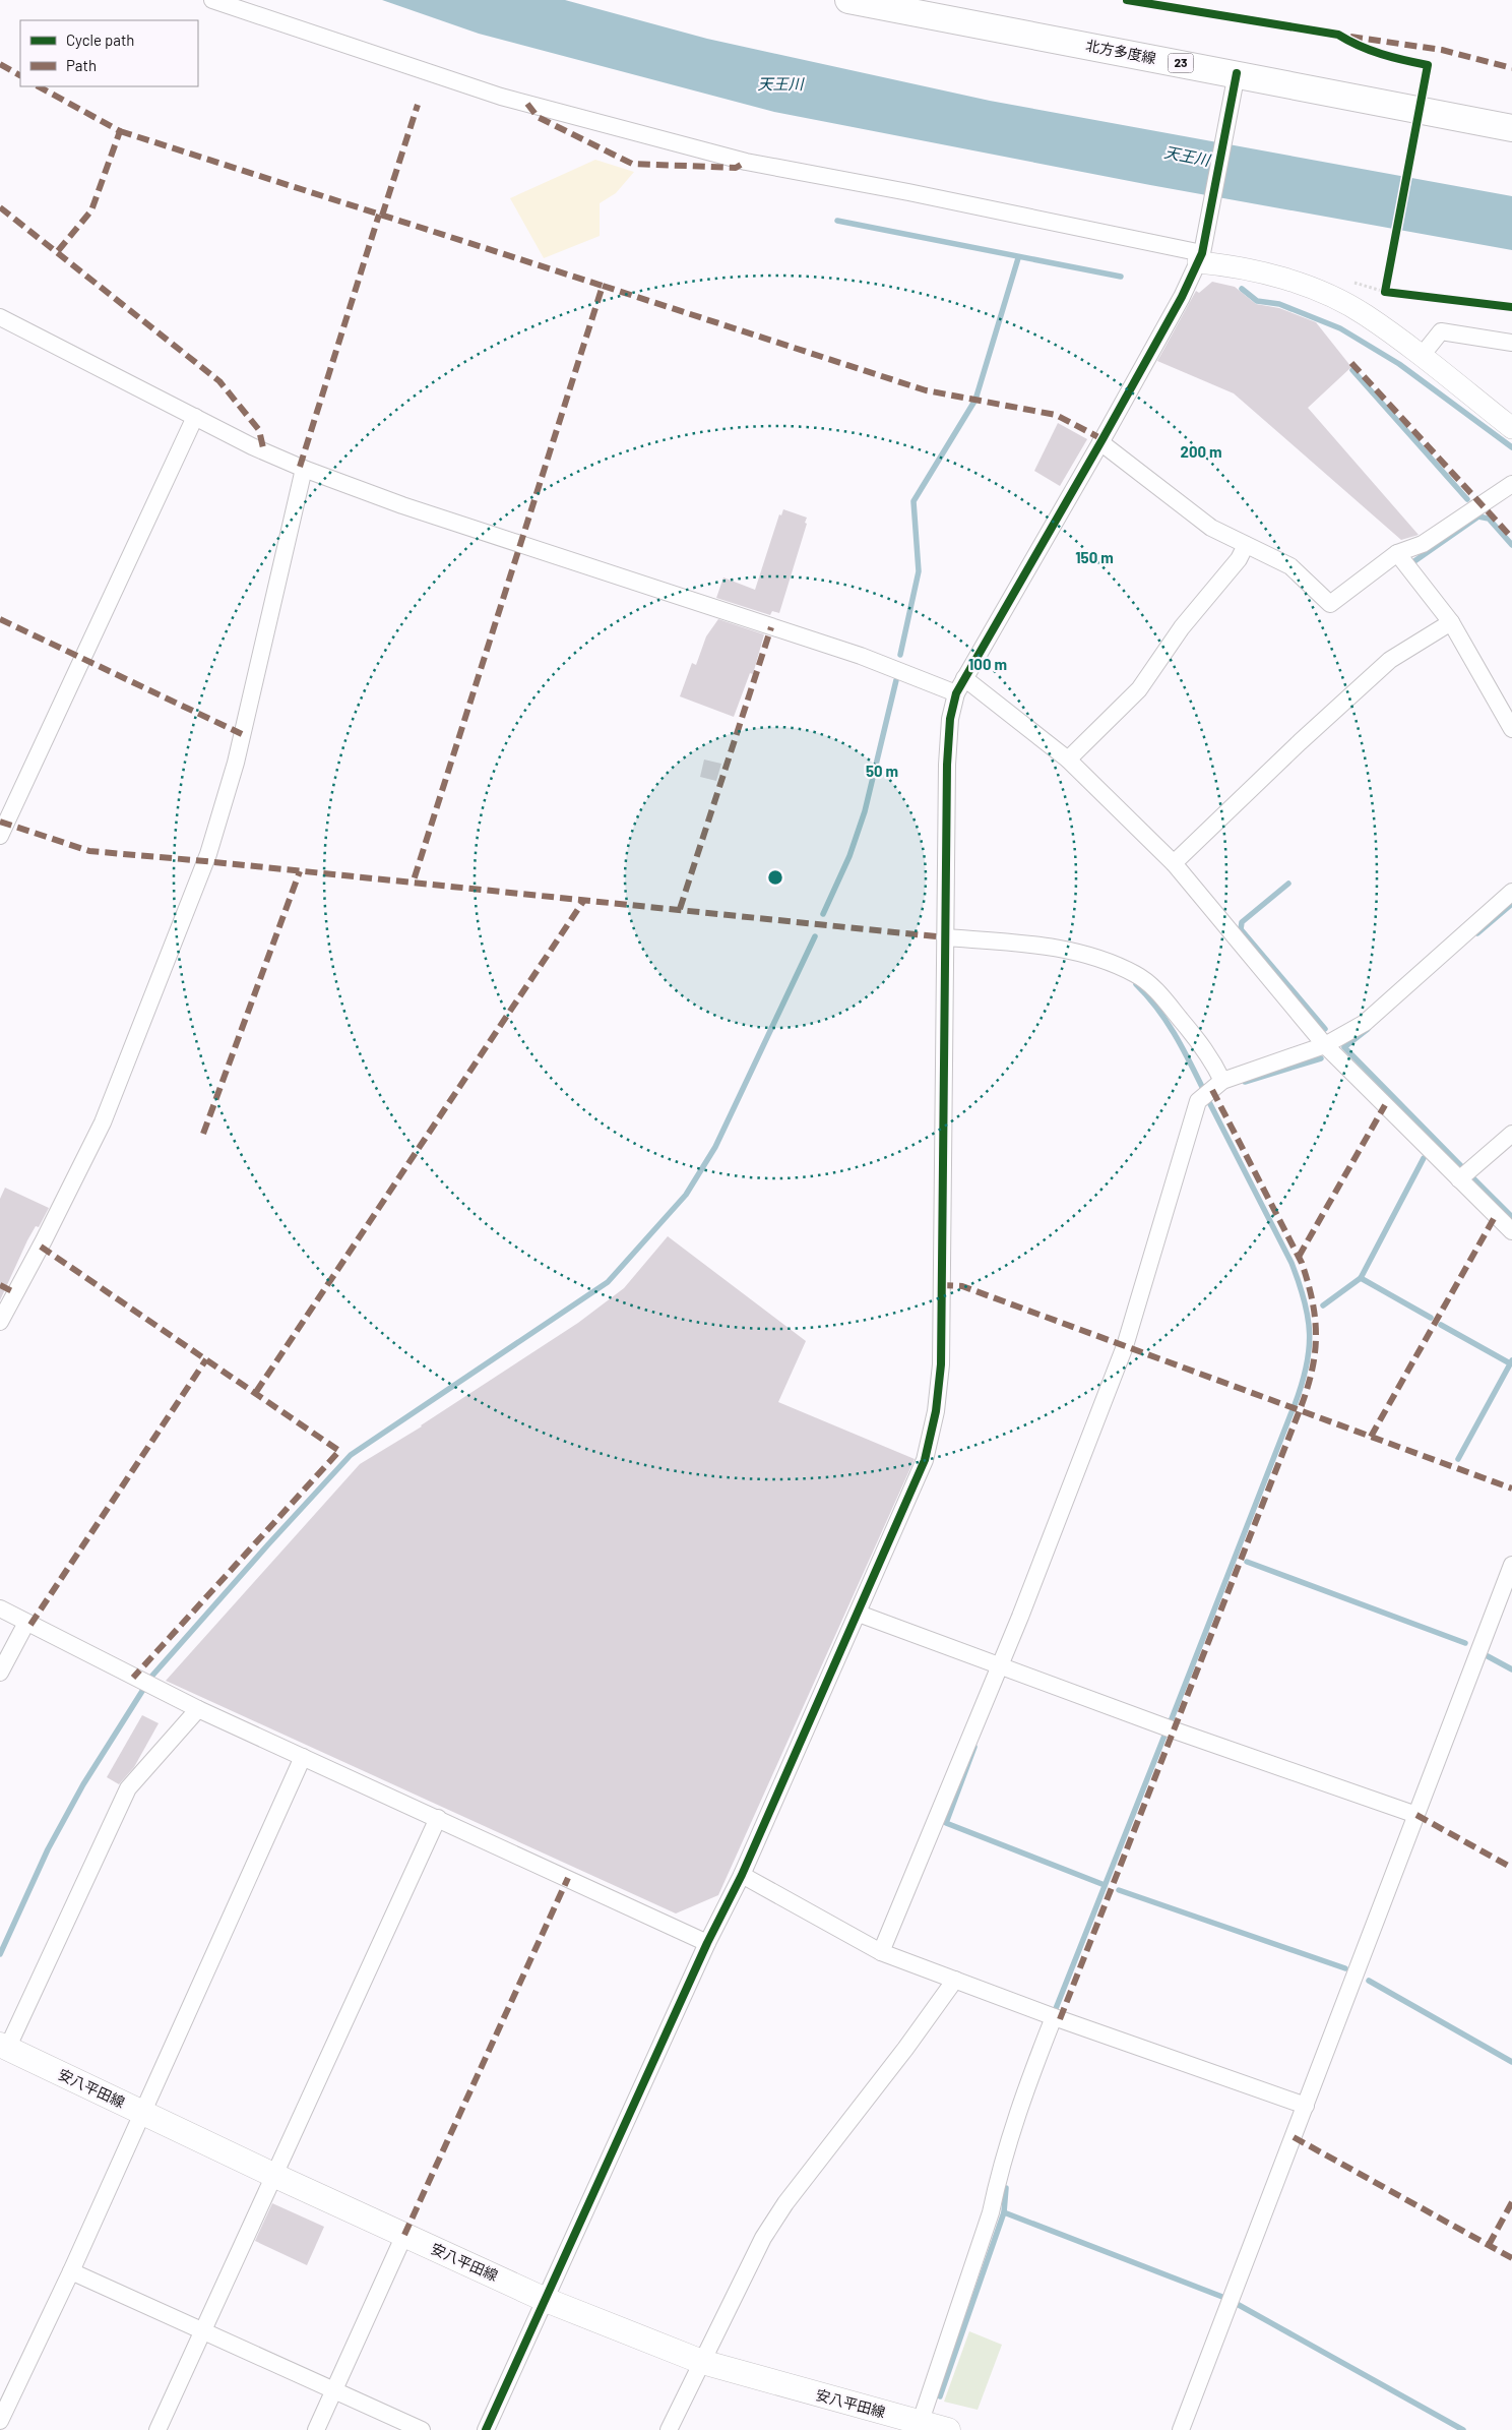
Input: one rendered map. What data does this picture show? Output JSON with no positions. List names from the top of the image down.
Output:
{
  "streets": {
    "main road": ["北方多度線", "23", "安八平田線"]
  },
  "water": ["天王川"],
  "legend": ["Cycle path", "Path"],
  "rings": [
    "200 m",
    "150 m",
    "100 m",
    "50 m"
  ]
}
